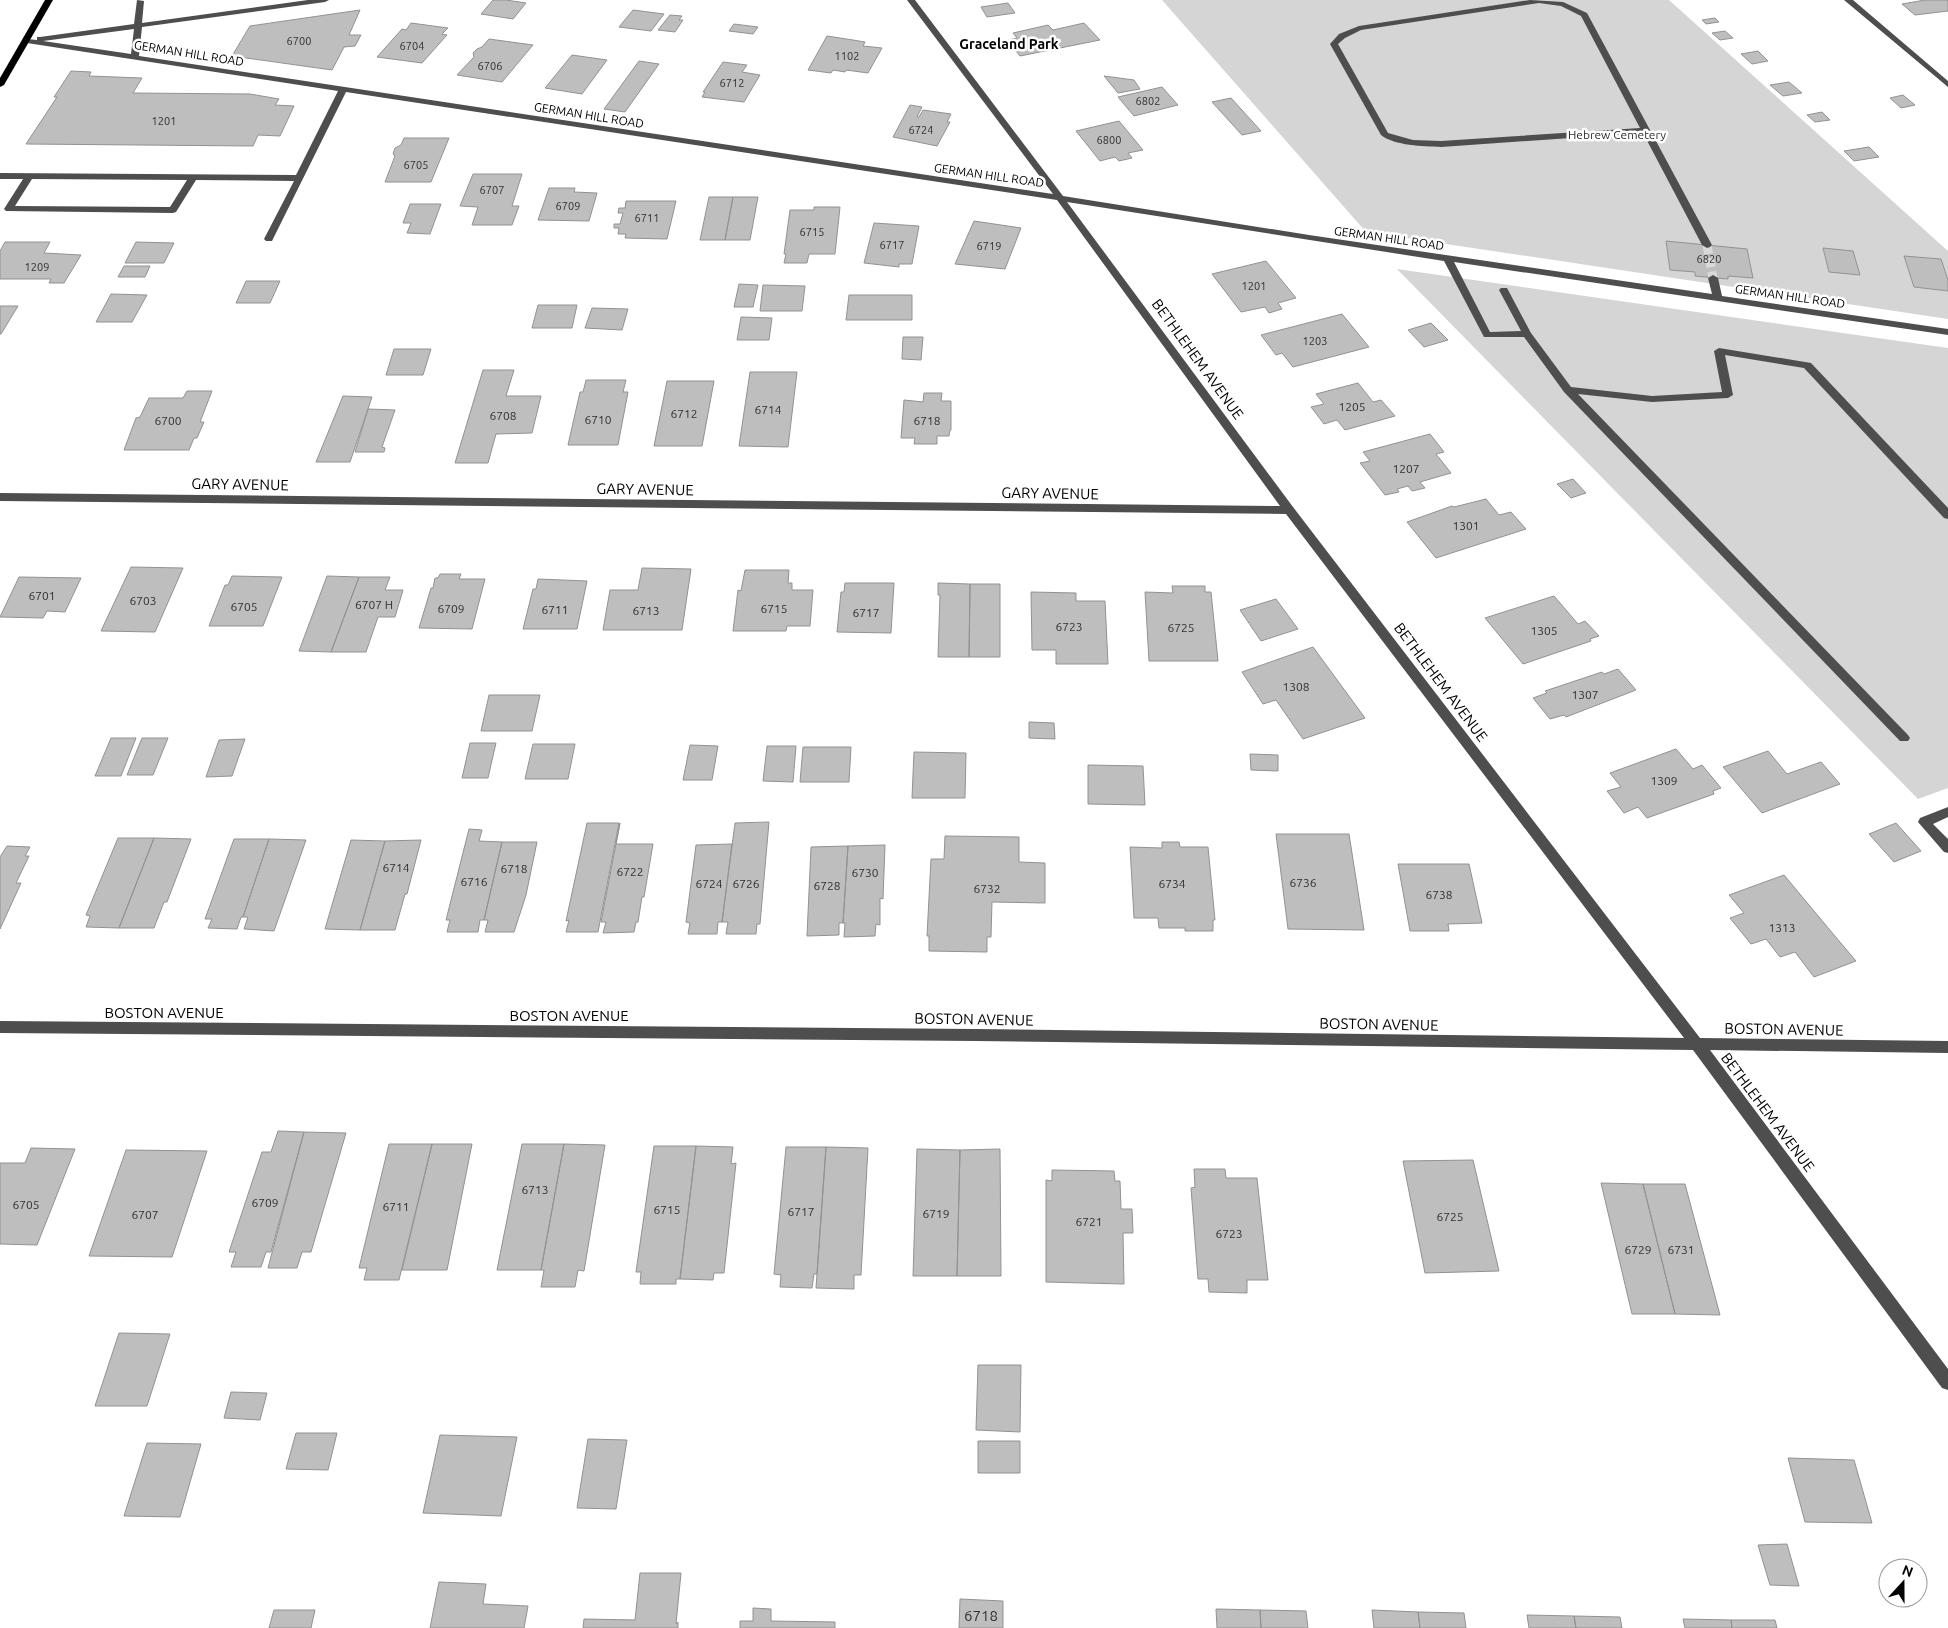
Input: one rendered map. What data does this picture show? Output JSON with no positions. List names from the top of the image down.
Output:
{
  "streets": {
    "street": [
      "GERMAN HILL ROAD",
      "BETHLEHEM AVENUE",
      "GARY AVENUE",
      "BOSTON AVENUE"
    ]
  },
  "crossings": [
    ["GERMAN HILL ROAD", "BETHLEHEM AVENUE"],
    ["BETHLEHEM AVENUE", "GARY AVENUE"],
    ["BETHLEHEM AVENUE", "BOSTON AVENUE"]
  ],
  "districts": ["Graceland Park"],
  "parks": ["Hebrew Cemetery"],
  "house_numbers": [
    "6700",
    "6704",
    "1102",
    "6706",
    "6712",
    "6802",
    "1201",
    "6724",
    "6800",
    "6705",
    "6707",
    "6709",
    "6711",
    "6715",
    "6717",
    "6719",
    "6820",
    "1209",
    "1201",
    "1203",
    "1205",
    "6714",
    "6712",
    "6708",
    "6710",
    "6700",
    "6718",
    "1207",
    "1301",
    "6701",
    "6703",
    "6707 H",
    "6705",
    "6709",
    "6715",
    "6711",
    "6713",
    "6717",
    "6723",
    "6725",
    "1305",
    "1308",
    "1307",
    "1309",
    "6714",
    "6718",
    "6722",
    "6730",
    "6716",
    "6736",
    "6724",
    "6726",
    "6734",
    "6728",
    "6732",
    "6738",
    "1313",
    "6713",
    "6709",
    "6705",
    "6711",
    "6715",
    "6717",
    "6719",
    "6707",
    "6725",
    "6721",
    "6723",
    "6729",
    "6731",
    "6718"
  ],
  "north": "top"
}
